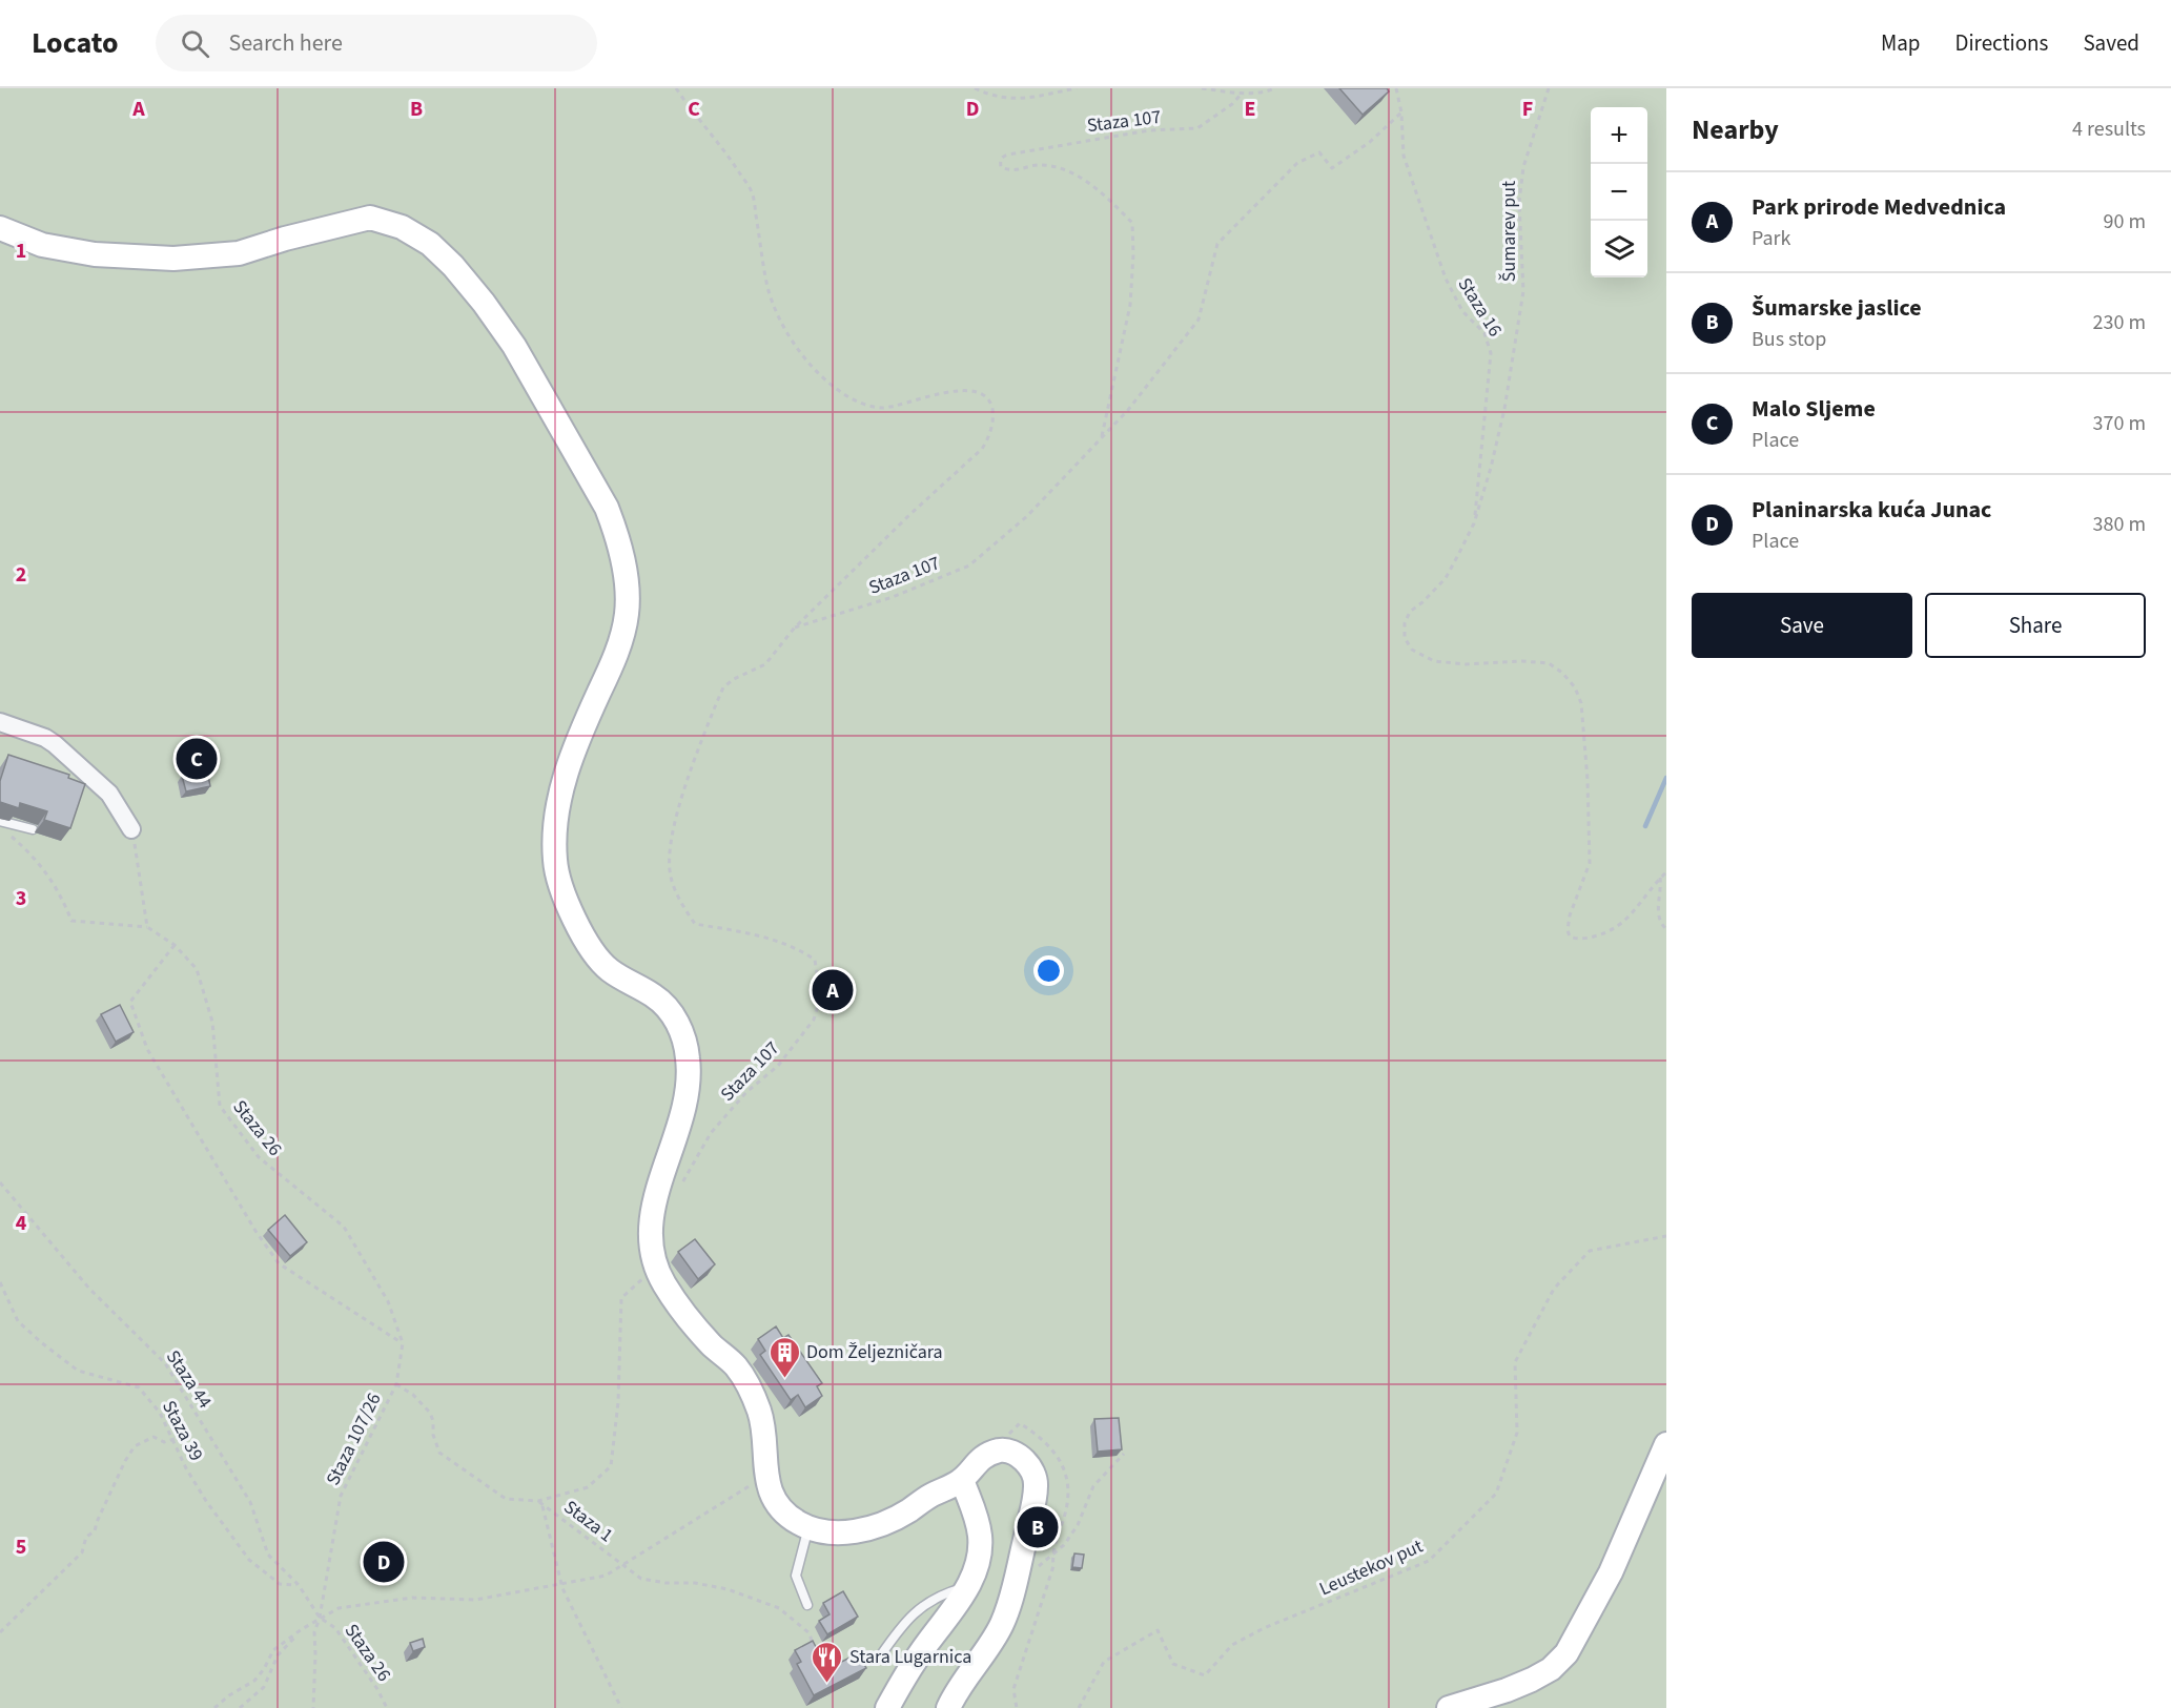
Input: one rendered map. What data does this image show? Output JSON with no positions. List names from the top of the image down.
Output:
{
  "streets": {
    "path": [
      "Staza 107",
      "Šumarev put",
      "Staza 16",
      "Staza 26",
      "Staza 44",
      "Staza 39",
      "Staza 107/26",
      "Staza 1",
      "Leustekov put"
    ]
  },
  "crossings": [
    ["Šumarev put", "Staza 16"],
    ["Staza 26", "Staza 107/26"],
    ["Staza 44", "Staza 39"]
  ],
  "places": {
    "building": ["Dom Željezničara"],
    "restaurant": ["Stara Lugarnica"]
  },
  "page": {
    "header": "Locato",
    "search": "Search here",
    "nav": ["Map", "Directions", "Saved"],
    "heading": ["Nearby", "4 results"],
    "map_buttons": ["+", "−"],
    "list": [
      {
        "mark": "A",
        "name": "Park prirode Medvednica",
        "note": "Park",
        "value": "90 m"
      },
      {
        "mark": "B",
        "name": "Šumarske jaslice",
        "note": "Bus stop",
        "value": "230 m"
      },
      {
        "mark": "C",
        "name": "Malo Sljeme",
        "note": "Place",
        "value": "370 m"
      },
      {
        "mark": "D",
        "name": "Planinarska kuća Junac",
        "note": "Place",
        "value": "380 m"
      }
    ],
    "buttons": ["Save", "Share"],
    "pins": [
      "C",
      "A",
      "B",
      "D"
    ]
  },
  "grid": {
    "columns": [
      "A",
      "B",
      "C",
      "D",
      "E",
      "F"
    ],
    "rows": [
      "1",
      "2",
      "3",
      "4",
      "5"
    ]
  }
}
